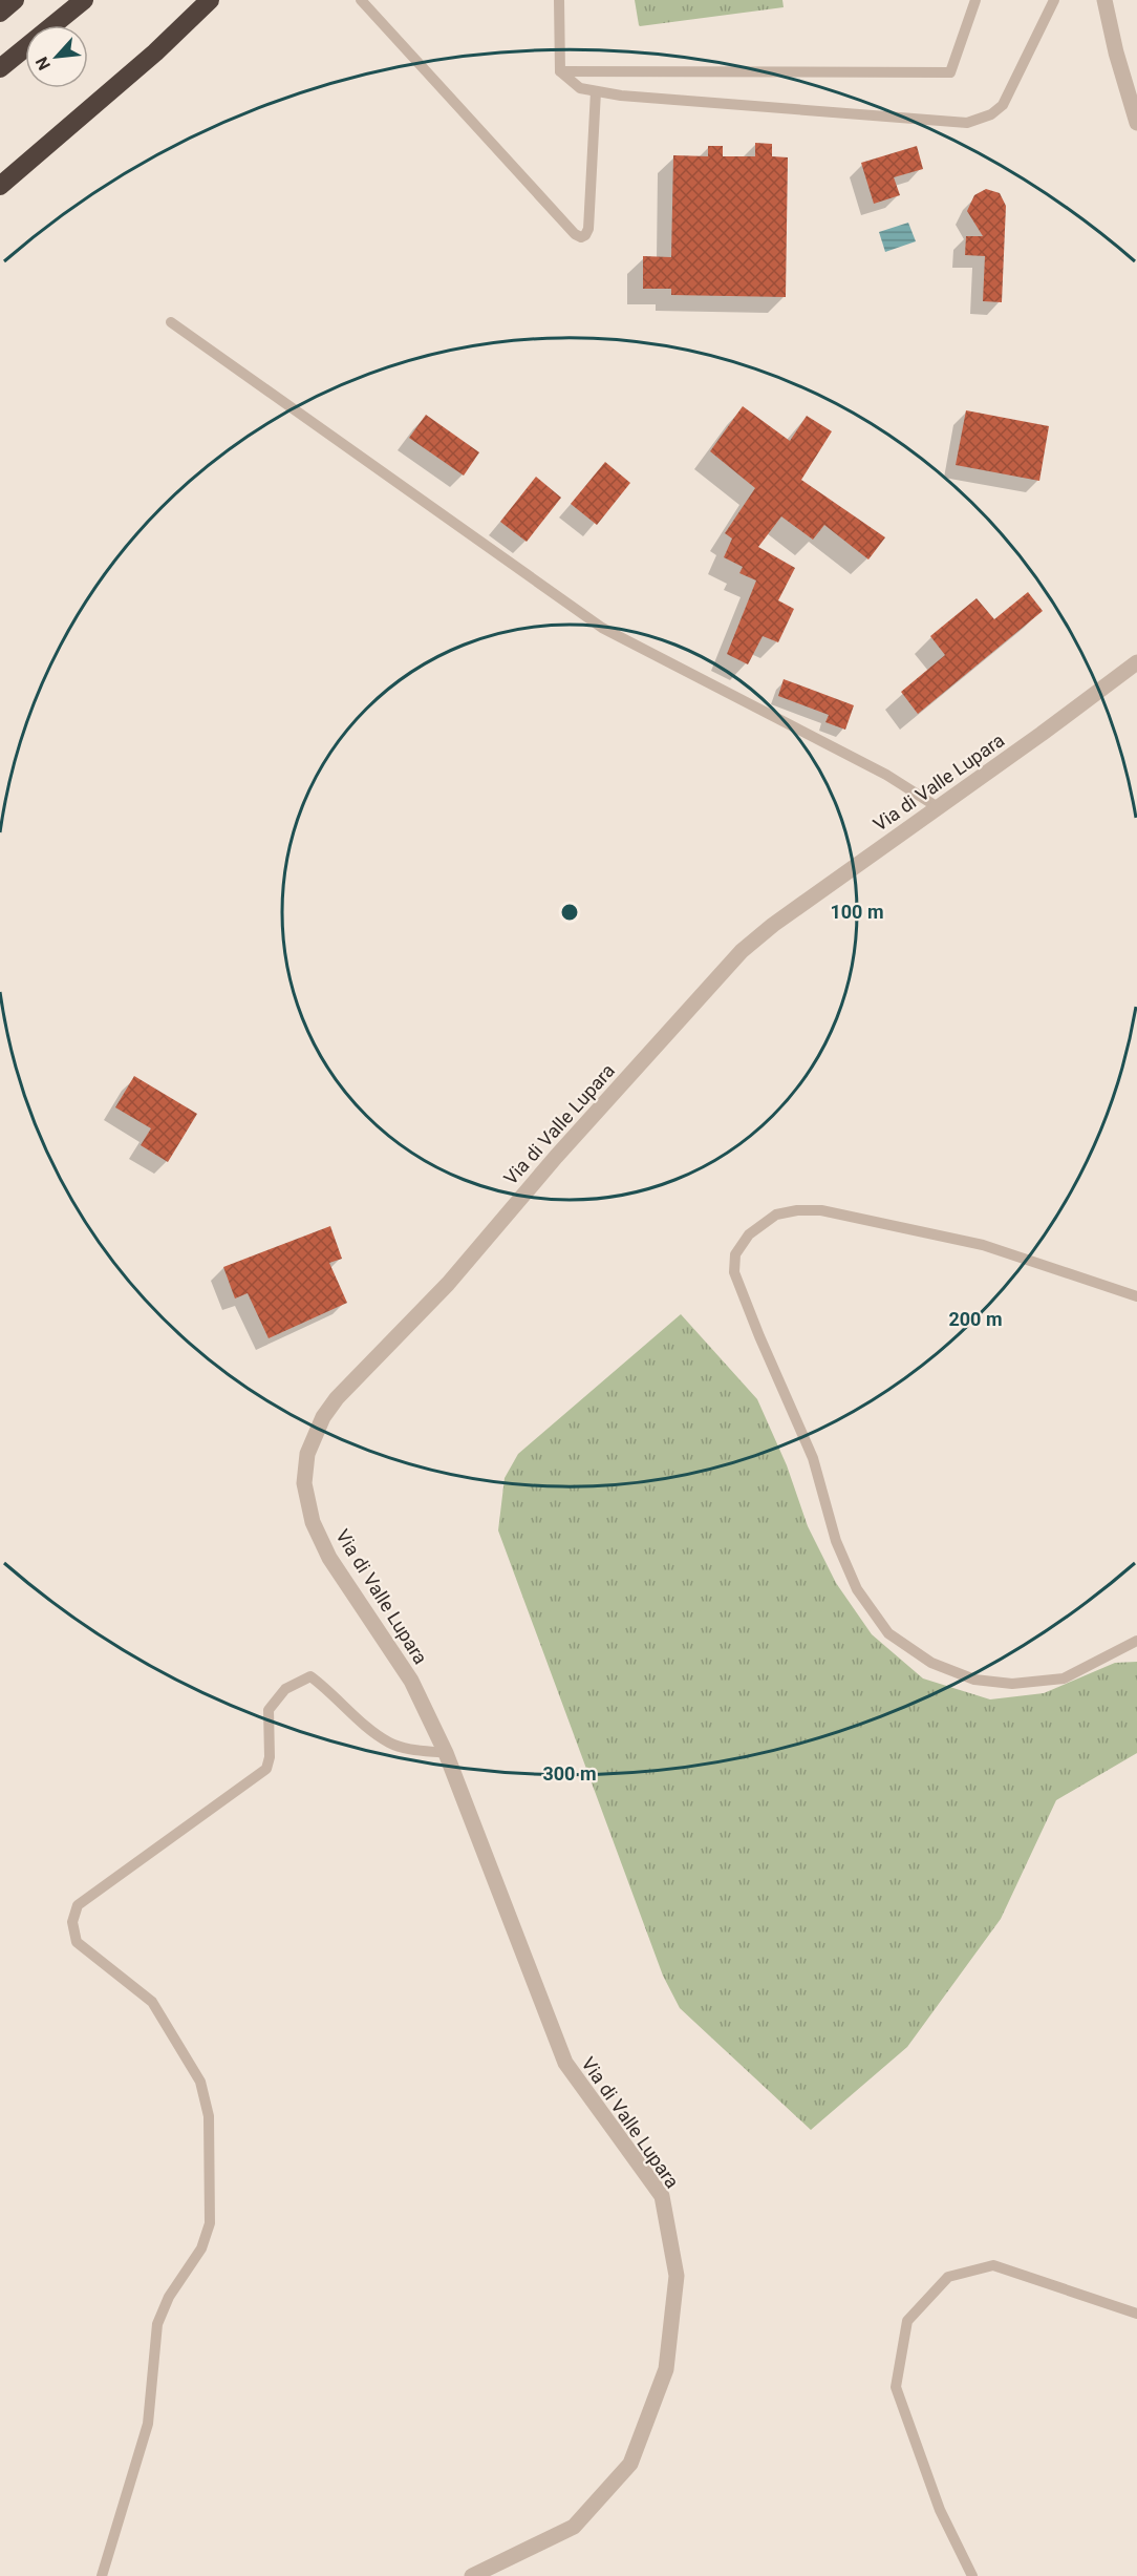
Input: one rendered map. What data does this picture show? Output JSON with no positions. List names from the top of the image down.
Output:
{
  "streets": {
    "street": ["Via di Valle Lupara"]
  },
  "north": "bottom left",
  "rings": ["100 m", "200 m", "300 m"]
}
